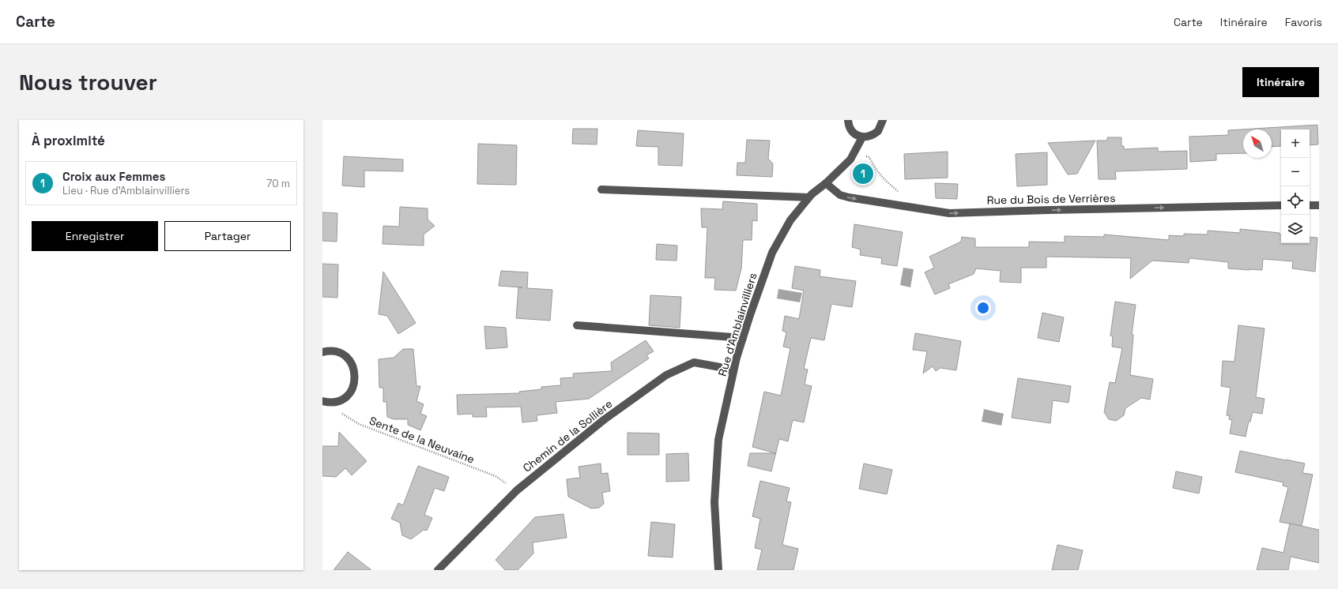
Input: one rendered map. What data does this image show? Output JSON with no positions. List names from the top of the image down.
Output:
{
  "streets": {
    "street": ["Rue du Bois de Verrières", "Rue d'Amblainvilliers", "Chemin de la Sollière"],
    "path": ["Sente de la Neuvaine"]
  },
  "crossings": [
    ["Rue du Bois de Verrières", "Rue d'Amblainvilliers"],
    ["Rue d'Amblainvilliers", "Chemin de la Sollière"],
    ["Chemin de la Sollière", "Sente de la Neuvaine"]
  ],
  "one_way": ["Rue du Bois de Verrières"],
  "north": "top left",
  "page": {
    "header": "Carte",
    "nav": ["Carte", "Itinéraire", "Favoris"],
    "buttons": [
      "Itinéraire",
      ["Enregistrer", "Partager"]
    ],
    "title": "Nous trouver",
    "heading": "À proximité",
    "map_buttons": ["+", "−"],
    "list": [
      {
        "mark": "1",
        "name": "Croix aux Femmes",
        "note": "Lieu · Rue d'Amblainvilliers",
        "value": "70 m"
      }
    ],
    "pins": "1"
  }
}
